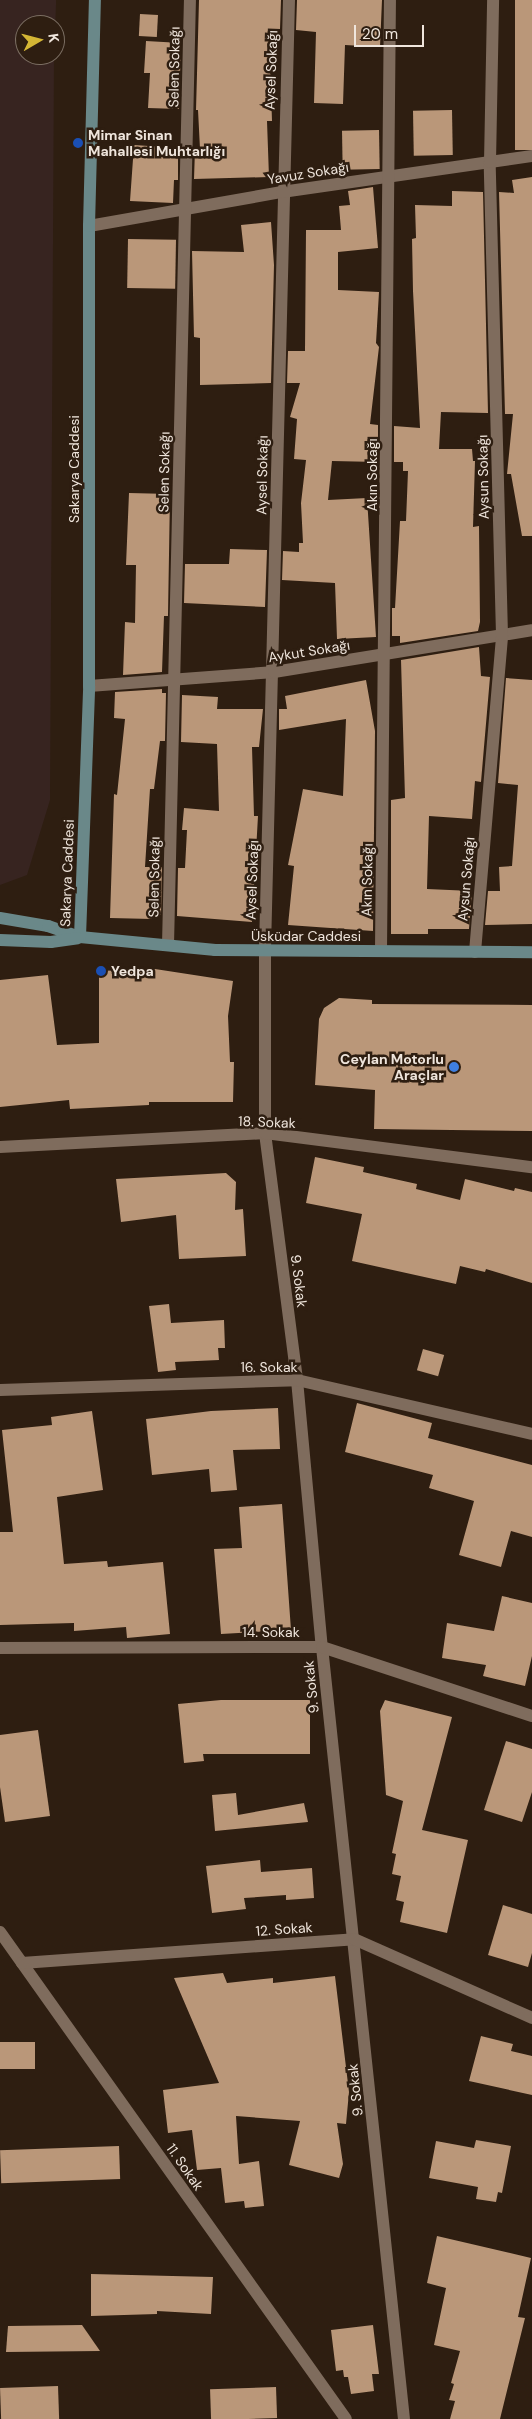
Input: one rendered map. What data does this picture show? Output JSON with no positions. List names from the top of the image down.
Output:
{
  "streets": {
    "street": [
      "Selen Sokağı",
      "Aysel Sokağı",
      "Yavuz Sokağı",
      "Sakarya Caddesi",
      "Akın Sokağı",
      "Aysun Sokağı",
      "Aykut Sokağı",
      "Üsküdar Caddesi",
      "18. Sokak",
      "9. Sokak",
      "16. Sokak",
      "14. Sokak",
      "12. Sokak",
      "11. Sokak"
    ]
  },
  "crossings": [
    ["Selen Sokağı", "Yavuz Sokağı"],
    ["Selen Sokağı", "Aykut Sokağı"],
    ["Selen Sokağı", "Üsküdar Caddesi"],
    ["Aysel Sokağı", "Yavuz Sokağı"],
    ["Aysel Sokağı", "Aykut Sokağı"],
    ["Aysel Sokağı", "Üsküdar Caddesi"],
    ["Aysel Sokağı", "9. Sokak"],
    ["Yavuz Sokağı", "Sakarya Caddesi"],
    ["Yavuz Sokağı", "Akın Sokağı"],
    ["Yavuz Sokağı", "Aysun Sokağı"],
    ["Sakarya Caddesi", "Aykut Sokağı"],
    ["Sakarya Caddesi", "Üsküdar Caddesi"],
    ["Akın Sokağı", "Aykut Sokağı"],
    ["Akın Sokağı", "Üsküdar Caddesi"],
    ["Aysun Sokağı", "Aykut Sokağı"],
    ["Aysun Sokağı", "Üsküdar Caddesi"],
    ["Üsküdar Caddesi", "9. Sokak"],
    ["18. Sokak", "9. Sokak"],
    ["9. Sokak", "16. Sokak"],
    ["9. Sokak", "14. Sokak"],
    ["9. Sokak", "12. Sokak"],
    ["12. Sokak", "11. Sokak"]
  ],
  "places": ["Mimar Sinan Mahallesi Muhtarlığı", "Yedpa", "Ceylan Motorlu Araçlar"],
  "scale_bar": "20 m",
  "north": "right"
}
